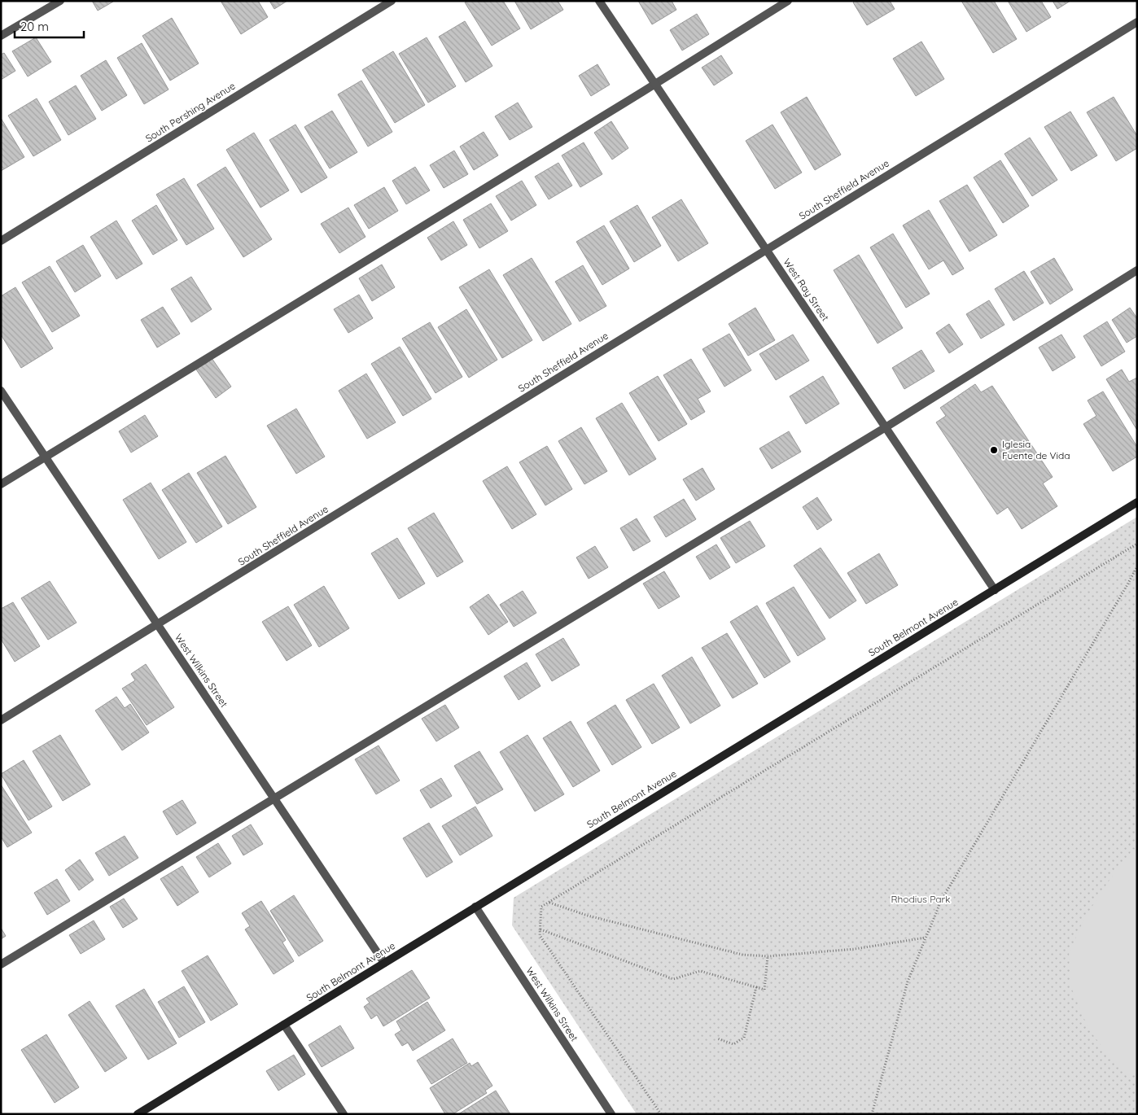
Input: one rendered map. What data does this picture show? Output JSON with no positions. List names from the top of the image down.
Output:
{
  "streets": {
    "main road": ["South Belmont Avenue"],
    "street": [
      "South Pershing Avenue",
      "South Sheffield Avenue",
      "West Ray Street",
      "West Wilkins Street"
    ]
  },
  "crossings": [
    ["South Sheffield Avenue", "West Ray Street"],
    ["South Sheffield Avenue", "West Wilkins Street"],
    ["West Ray Street", "South Belmont Avenue"],
    ["South Belmont Avenue", "West Wilkins Street"]
  ],
  "parks": ["Rhodius Park"],
  "places": ["Iglesia Fuente de Vida"],
  "scale_bar": "20 m"
}
